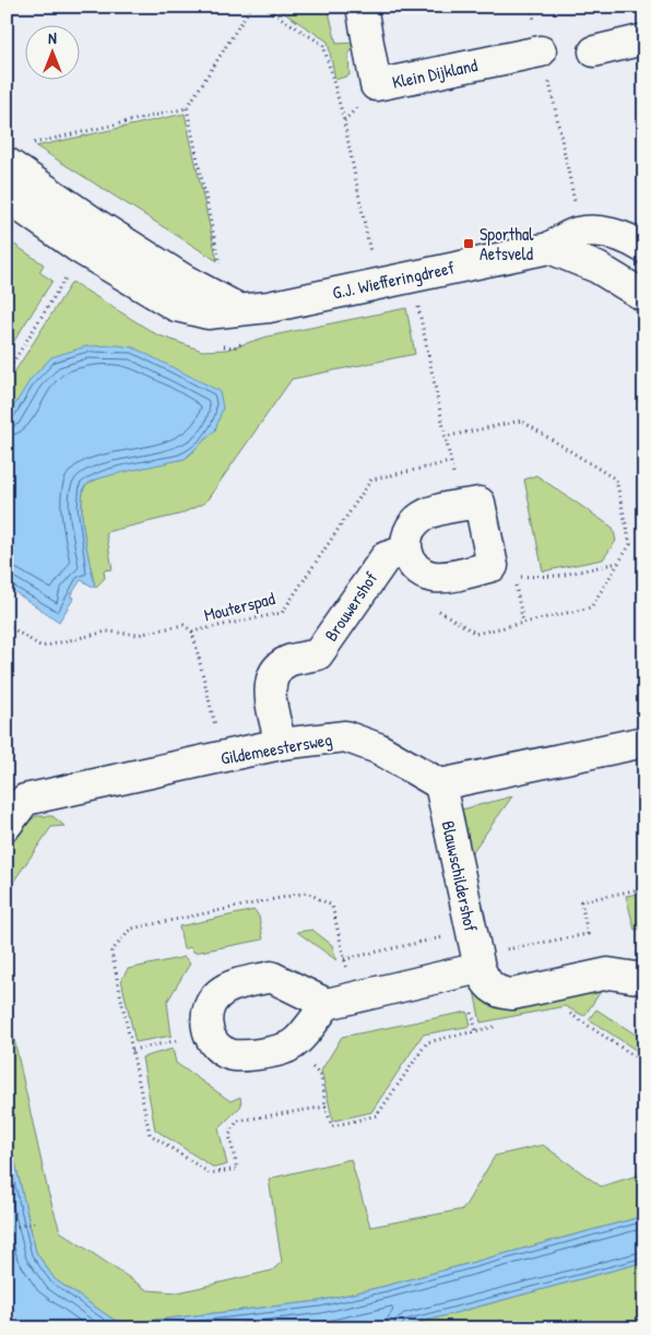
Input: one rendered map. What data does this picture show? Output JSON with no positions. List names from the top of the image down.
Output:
{
  "streets": {
    "street": [
      "Klein Dijkland",
      "G.J. Wiefferingdreef",
      "Brouwershof",
      "Gildemeestersweg",
      "Blauwschildershof"
    ],
    "path": ["Mouterspad"]
  },
  "crossings": [
    ["Brouwershof", "Gildemeestersweg"],
    ["Gildemeestersweg", "Blauwschildershof"]
  ],
  "places": {
    "transit": ["Sporthal Aetsveld"]
  },
  "north": "top"
}
